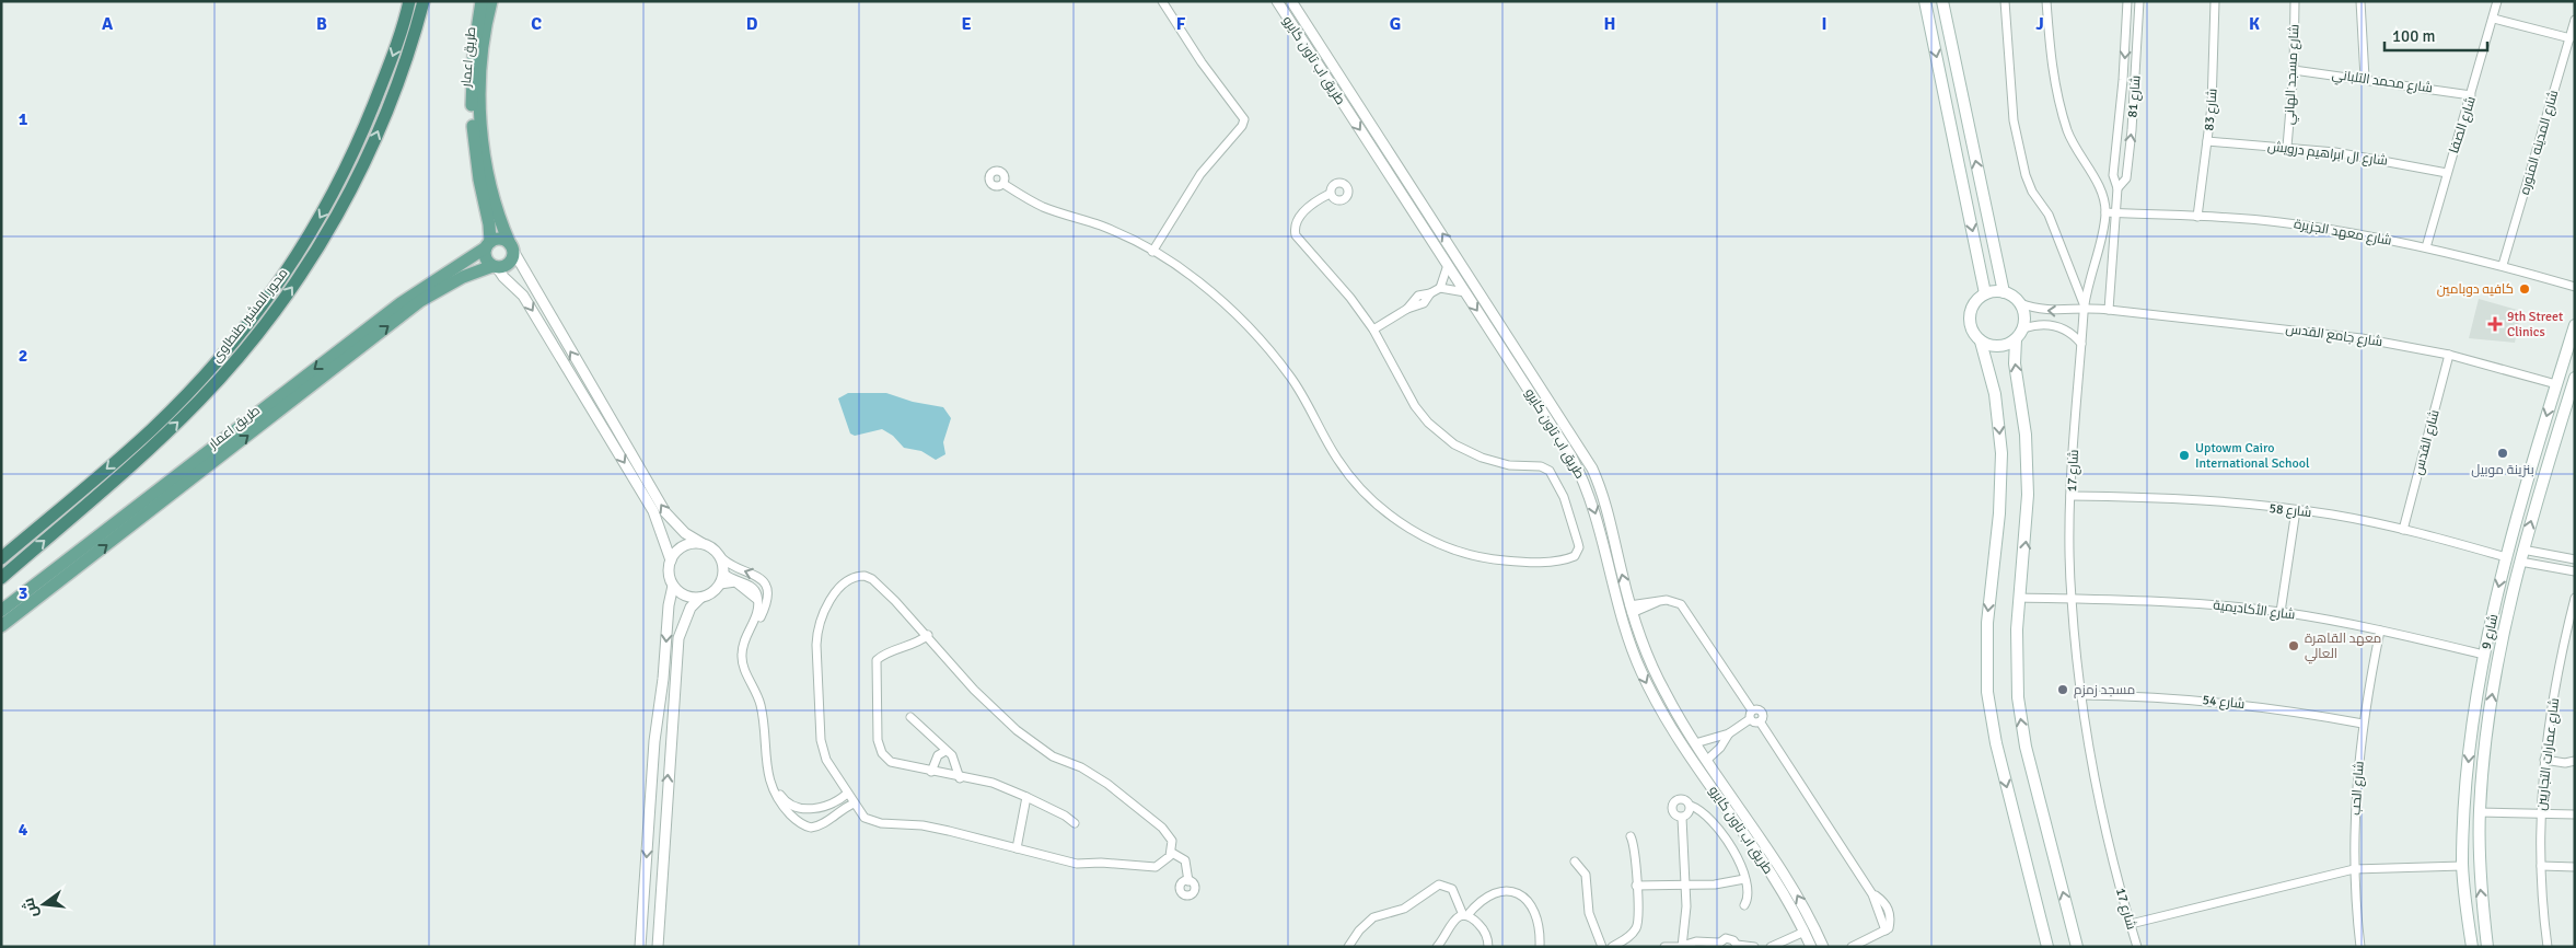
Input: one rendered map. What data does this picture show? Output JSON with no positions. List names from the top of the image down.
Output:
{
  "streets": {
    "highway": ["محور المشير طنطاوى"],
    "main road": ["طريق اعمار", "شارع 9"],
    "street": [
      "طريق اب تاون كايرو",
      "شارع مسجد الهاني",
      "شارع محمد التلباني",
      "شارع 81",
      "شارع 83",
      "شارع الصفا",
      "شارع المدينه المنوره",
      "شارع ال ابراهيم درويش",
      "شارع معهد الجزيرة",
      "شارع جامع القدس",
      "شارع القدس",
      "شارع 17",
      "شارع 58",
      "شارع الأكاديمية",
      "شارع 54",
      "شارع عمارات التجاريين",
      "شارع الحب"
    ]
  },
  "crossings": [
    ["شارع مسجد الهاني", "شارع محمد التلباني"],
    ["شارع مسجد الهاني", "شارع ال ابراهيم درويش"],
    ["شارع محمد التلباني", "شارع الصفا"],
    ["شارع 81", "شارع معهد الجزيرة"],
    ["شارع 81", "شارع جامع القدس"],
    ["شارع 83", "شارع ال ابراهيم درويش"],
    ["شارع 83", "شارع معهد الجزيرة"],
    ["شارع الصفا", "شارع ال ابراهيم درويش"],
    ["شارع الصفا", "شارع معهد الجزيرة"],
    ["شارع المدينه المنوره", "شارع معهد الجزيرة"],
    ["شارع معهد الجزيرة", "شارع 17"],
    ["شارع جامع القدس", "شارع القدس"],
    ["شارع جامع القدس", "شارع 9"],
    ["شارع القدس", "شارع 58"],
    ["شارع 17", "شارع 58"],
    ["شارع 17", "شارع الأكاديمية"],
    ["شارع 17", "شارع 54"],
    ["شارع 58", "شارع 9"],
    ["شارع الأكاديمية", "شارع 9"],
    ["شارع الأكاديمية", "شارع الحب"],
    ["شارع 54", "شارع الحب"]
  ],
  "places": {
    "other": [
      "كافيه دوبامين",
      "بنزينة موبيل",
      "Uptowm Cairo International School",
      "معهد القاهرة العالي",
      "مسجد زمزم"
    ],
    "health": ["9th Street Clinics"]
  },
  "scale_bar": "100 m",
  "north": "left",
  "grid": {
    "columns": [
      "A",
      "B",
      "C",
      "D",
      "E",
      "F",
      "G",
      "H",
      "I",
      "J",
      "K"
    ],
    "rows": [
      "1",
      "2",
      "3",
      "4"
    ]
  }
}
